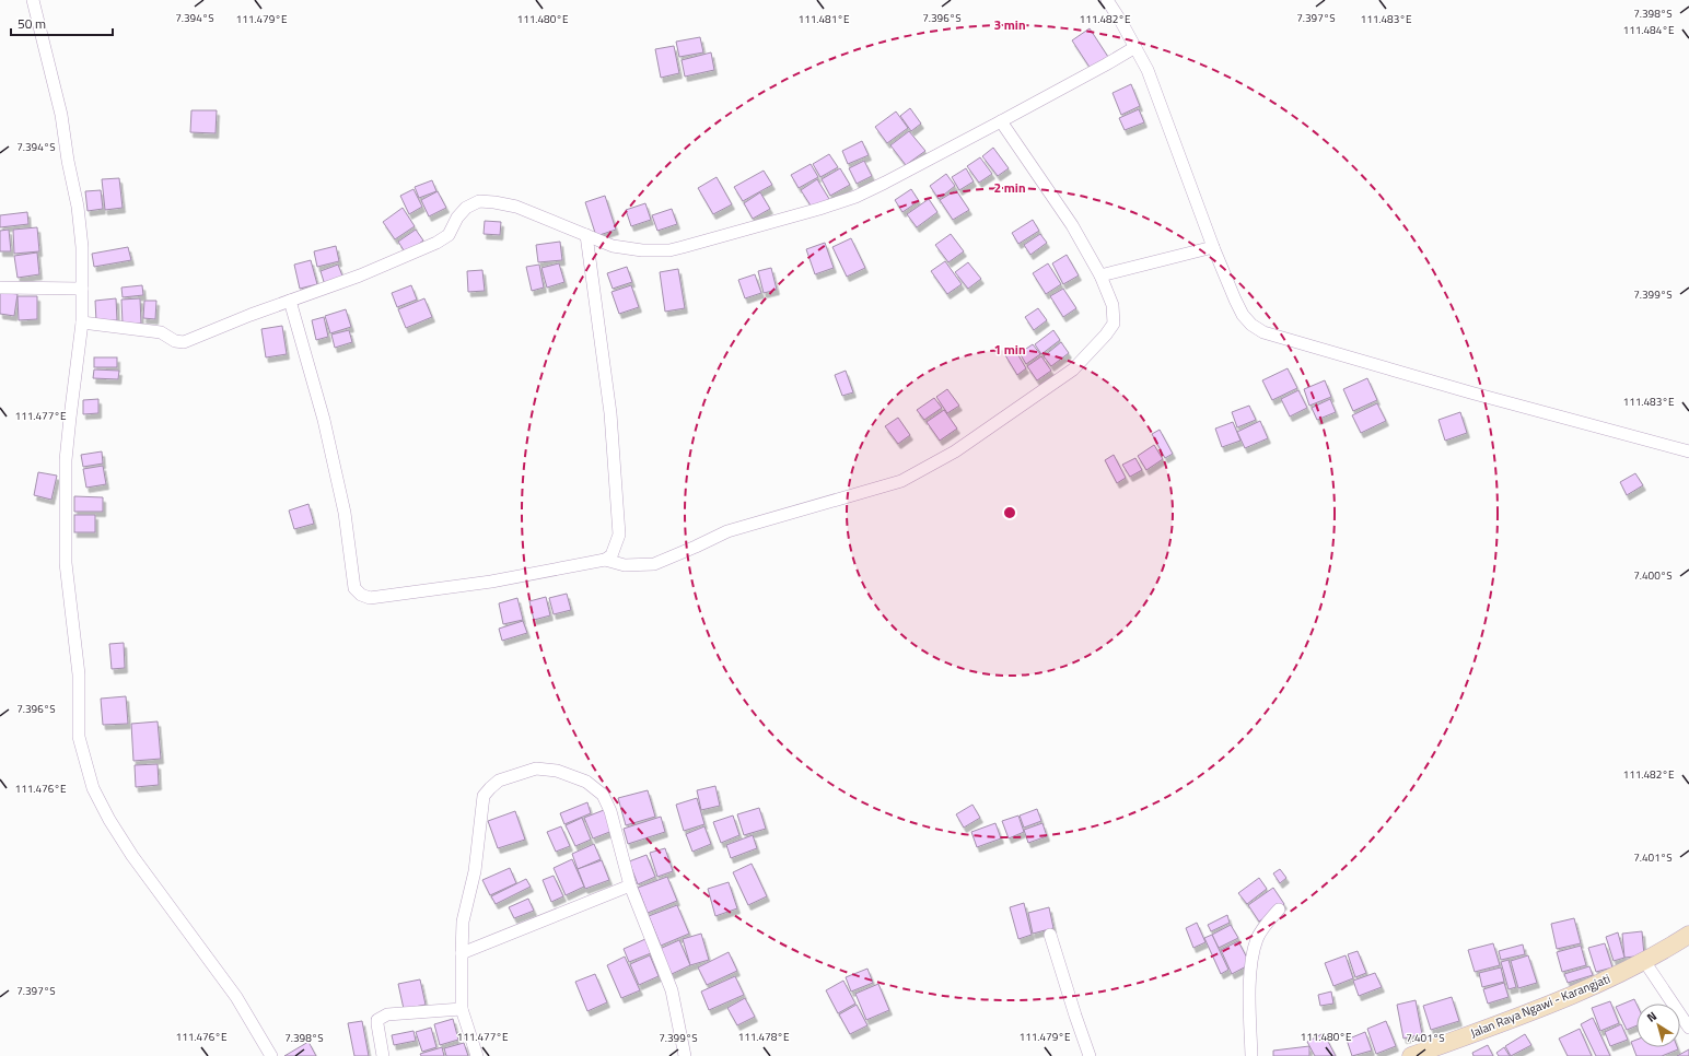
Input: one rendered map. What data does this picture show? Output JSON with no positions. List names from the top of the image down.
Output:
{
  "streets": {
    "main road": ["Jalan Raya Ngawi - Karangjati"]
  },
  "scale_bar": "50 m",
  "north": "top left",
  "coordinates": [
    "7.398°S",
    "7.394°S",
    "7.396°S",
    "7.397°S",
    "111.479°E",
    "111.480°E",
    "111.481°E",
    "111.482°E",
    "111.483°E",
    "111.484°E",
    "7.399°S",
    "111.477°E",
    "7.400°S",
    "111.476°E",
    "7.401°S",
    "111.478°E"
  ],
  "rings": ["3 min", "2 min", "1 min"]
}
